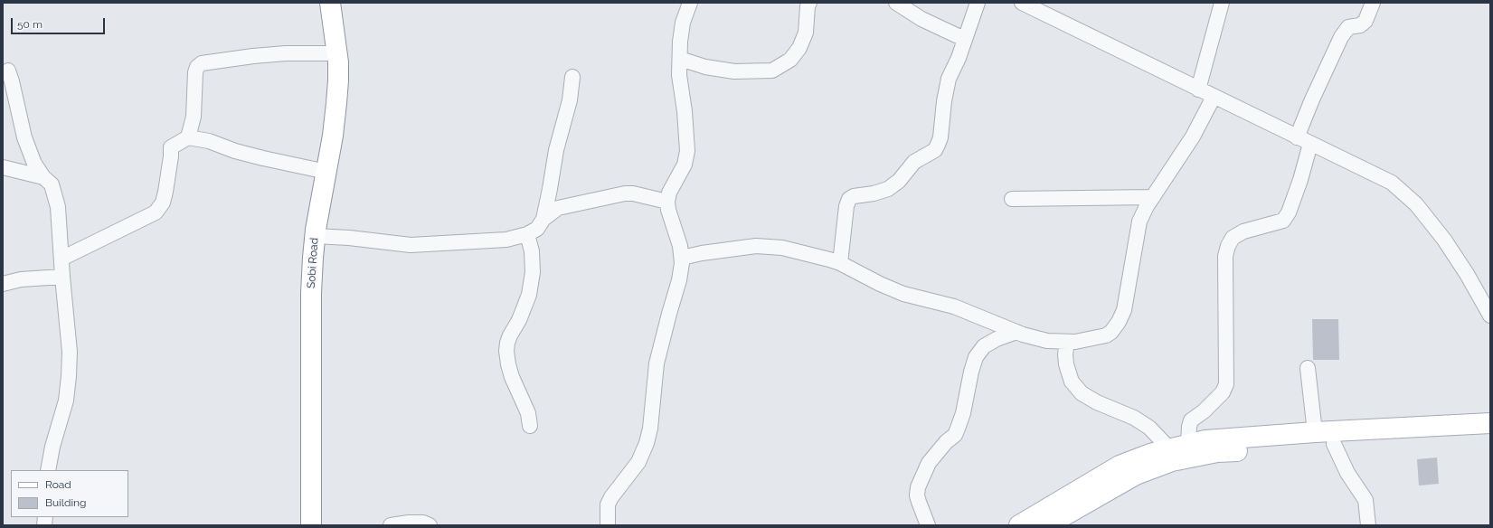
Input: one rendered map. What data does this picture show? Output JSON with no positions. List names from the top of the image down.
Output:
{
  "streets": {
    "main road": ["Sobi Road"]
  },
  "legend": ["Road", "Building"],
  "scale_bar": "50 m"
}
